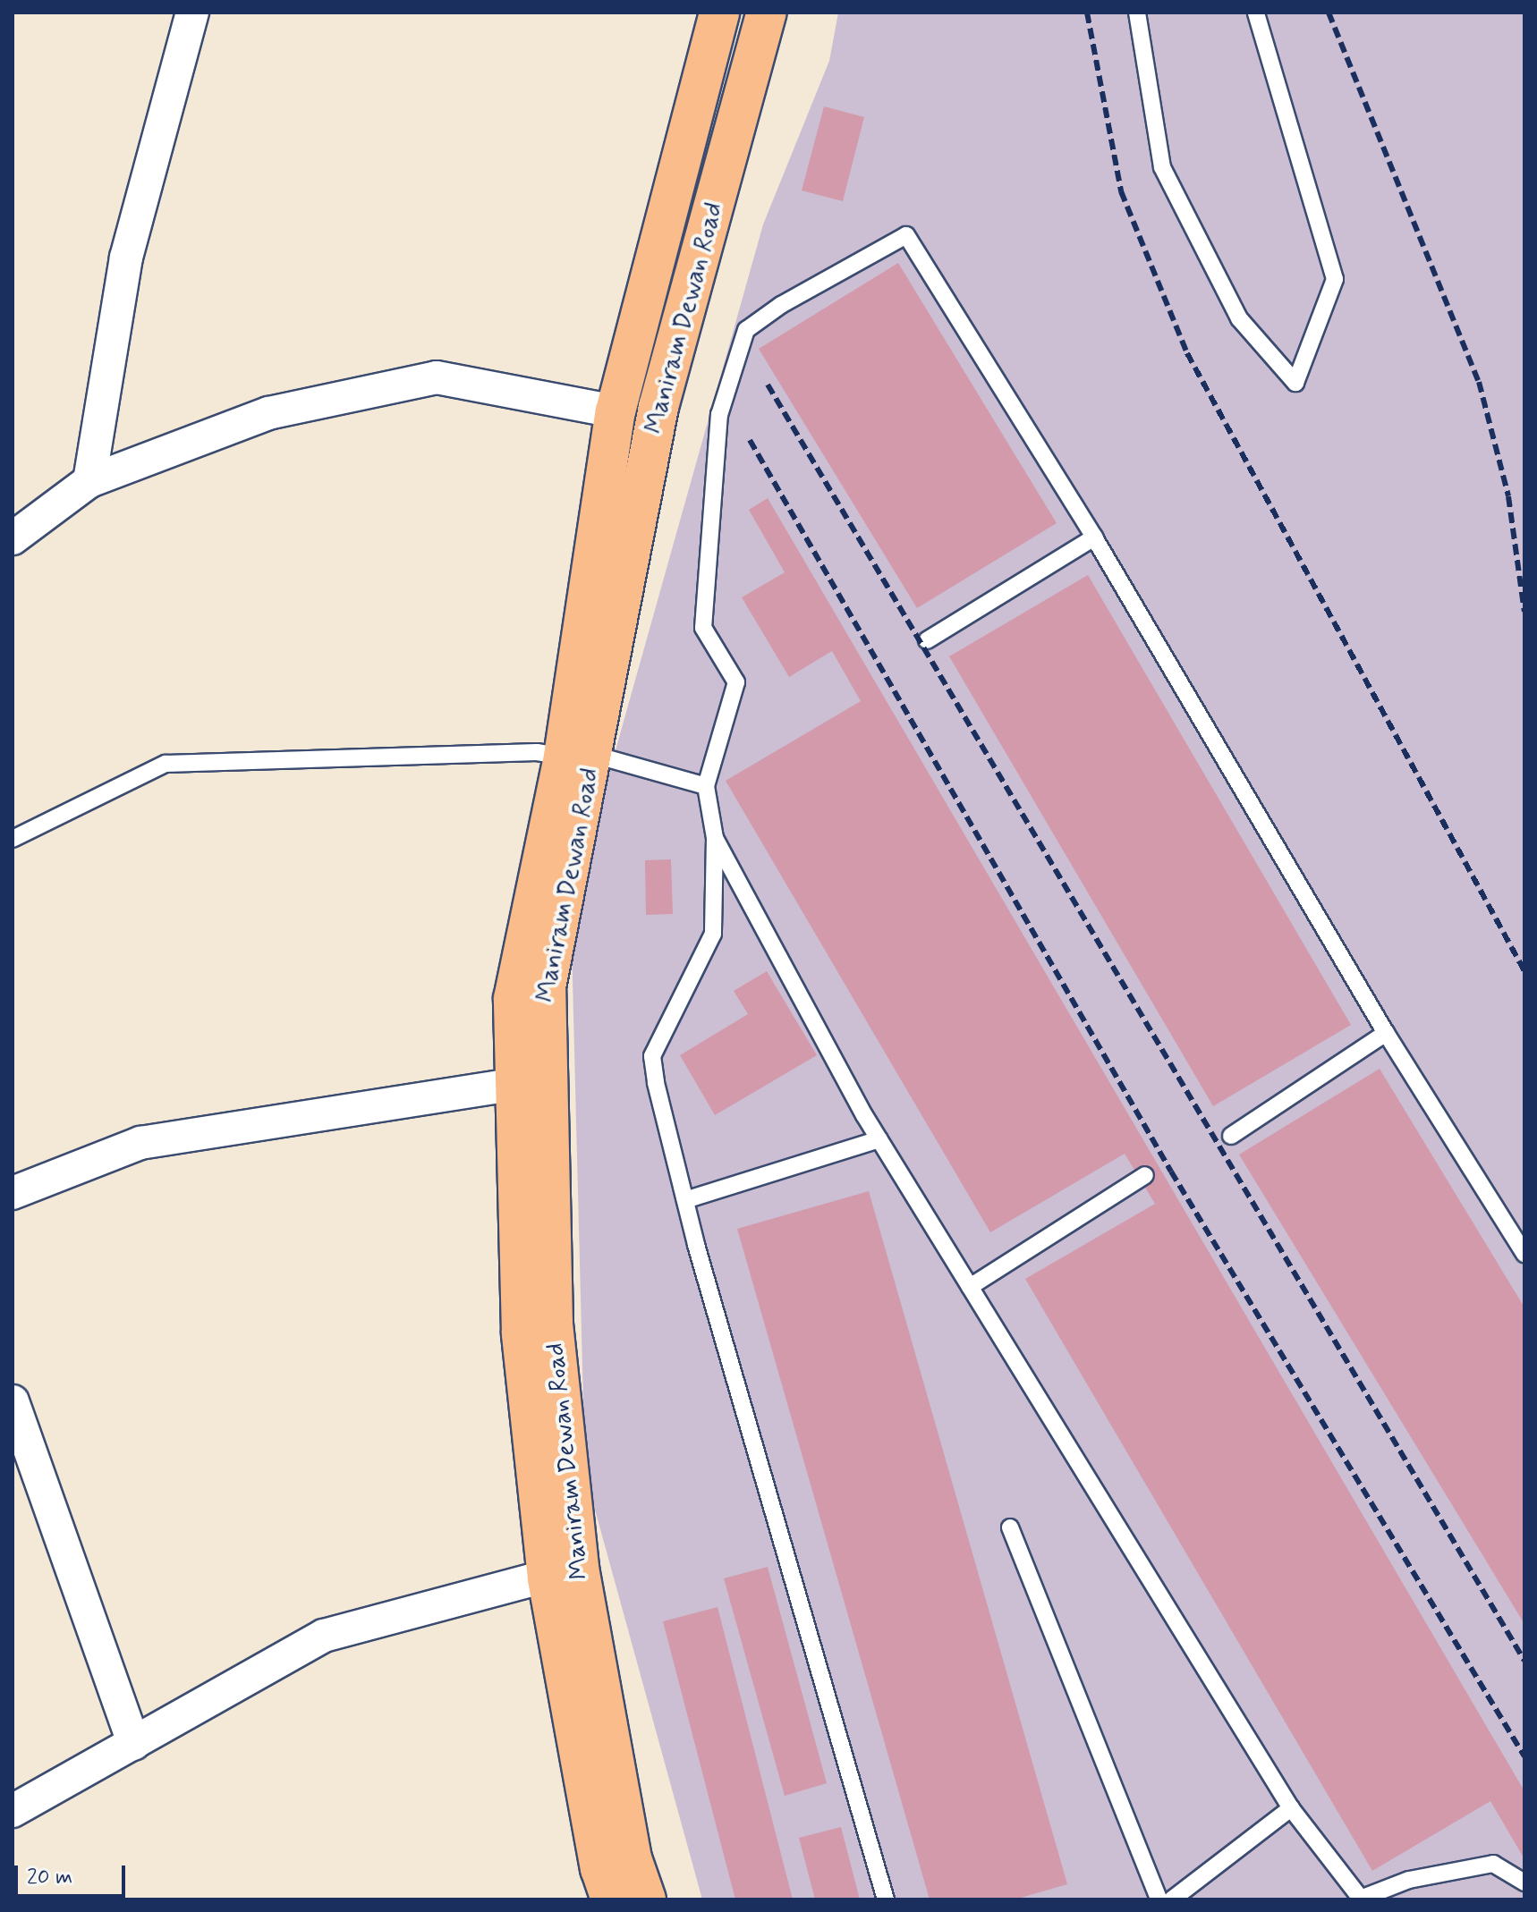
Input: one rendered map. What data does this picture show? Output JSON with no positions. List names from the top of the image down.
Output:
{
  "streets": {
    "main road": ["Maniram Dewan Road"]
  },
  "scale_bar": "20 m"
}
